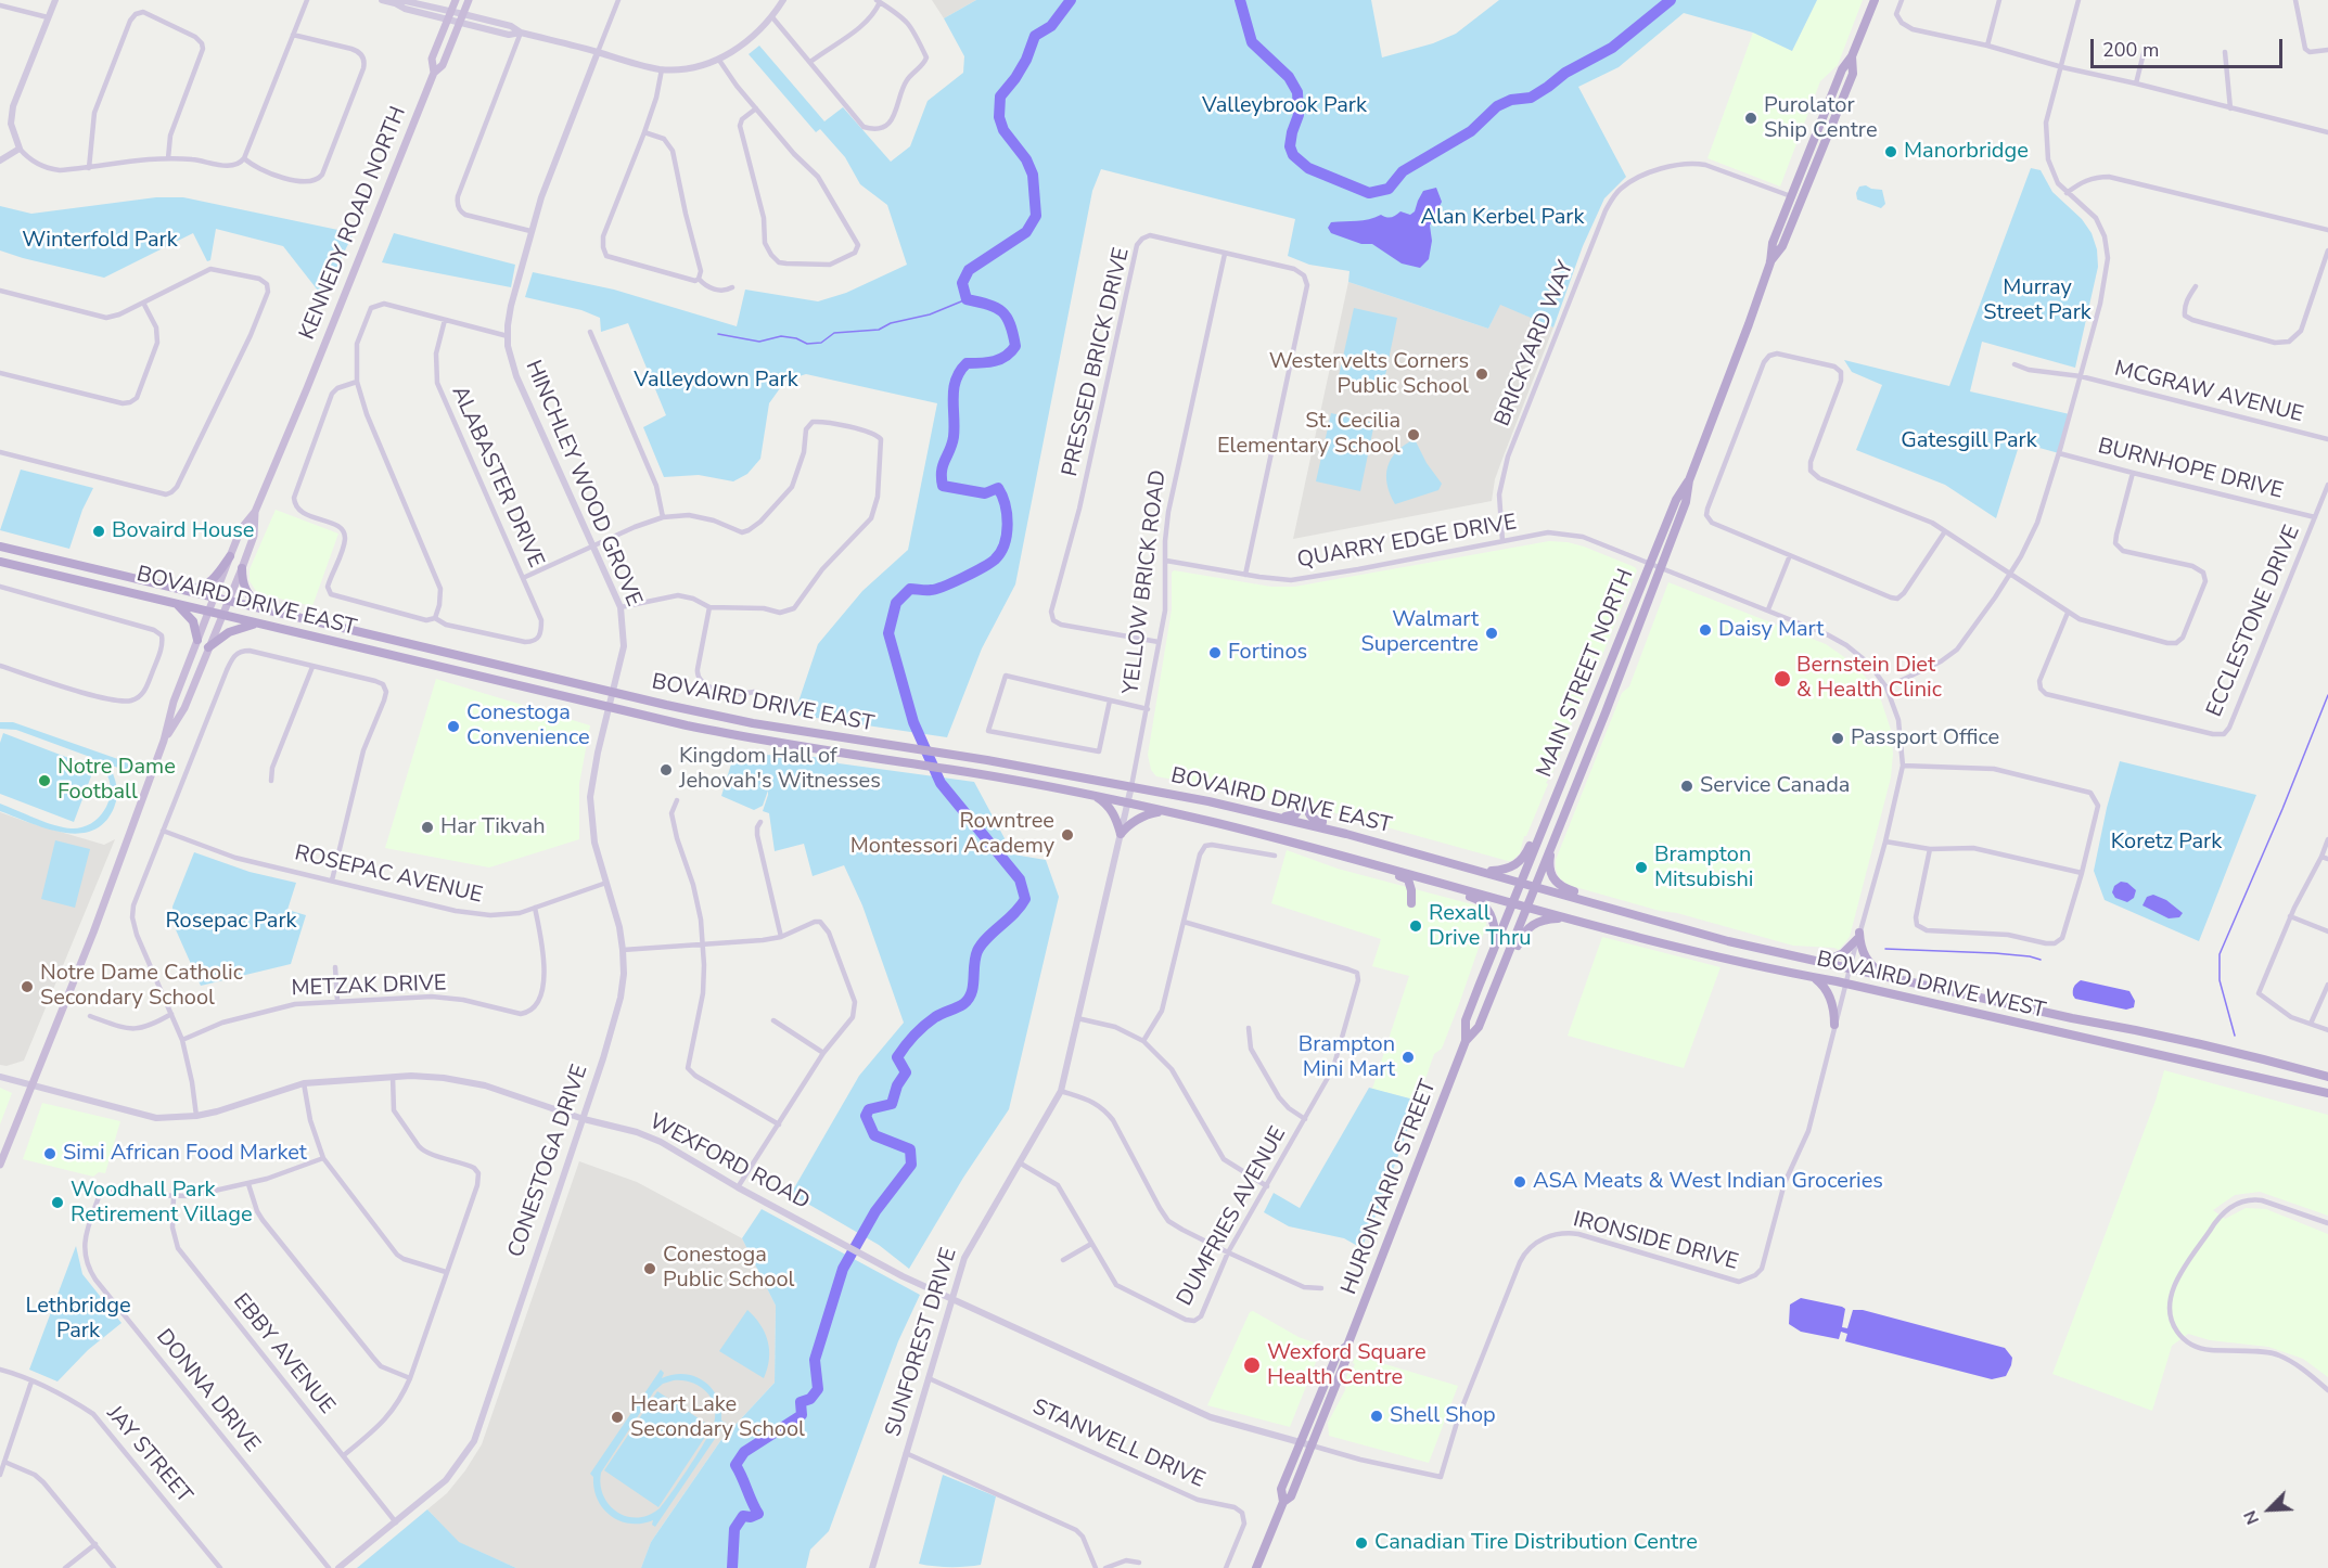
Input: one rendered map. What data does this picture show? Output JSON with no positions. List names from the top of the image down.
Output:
{
  "streets": {
    "main road": [
      "KENNEDY ROAD NORTH",
      "BOVAIRD DRIVE EAST",
      "MAIN STREET NORTH",
      "BOVAIRD DRIVE WEST",
      "HURONTARIO STREET"
    ],
    "street": [
      "BRICKYARD WAY",
      "PRESSED BRICK DRIVE",
      "MCGRAW AVENUE",
      "BURNHOPE DRIVE",
      "ALABASTER DRIVE",
      "HINCHLEY WOOD GROVE",
      "QUARRY EDGE DRIVE",
      "YELLOW BRICK ROAD",
      "ECCLESTONE DRIVE",
      "ROSEPAC AVENUE",
      "METZAK DRIVE",
      "CONESTOGA DRIVE",
      "WEXFORD ROAD",
      "DUMFRIES AVENUE",
      "IRONSIDE DRIVE",
      "SUNFOREST DRIVE",
      "EBBY AVENUE",
      "DONNA DRIVE",
      "STANWELL DRIVE",
      "JAY STREET"
    ]
  },
  "crossings": [
    ["BRICKYARD WAY", "QUARRY EDGE DRIVE"],
    ["BRICKYARD WAY", "MAIN STREET NORTH"],
    ["PRESSED BRICK DRIVE", "QUARRY EDGE DRIVE"],
    ["PRESSED BRICK DRIVE", "YELLOW BRICK ROAD"],
    ["BURNHOPE DRIVE", "ECCLESTONE DRIVE"],
    ["HINCHLEY WOOD GROVE", "BOVAIRD DRIVE EAST"],
    ["HINCHLEY WOOD GROVE", "CONESTOGA DRIVE"],
    ["QUARRY EDGE DRIVE", "YELLOW BRICK ROAD"],
    ["QUARRY EDGE DRIVE", "MAIN STREET NORTH"],
    ["QUARRY EDGE DRIVE", "IRONSIDE DRIVE"],
    ["YELLOW BRICK ROAD", "BOVAIRD DRIVE EAST"],
    ["YELLOW BRICK ROAD", "SUNFOREST DRIVE"],
    ["BOVAIRD DRIVE EAST", "MAIN STREET NORTH"],
    ["BOVAIRD DRIVE EAST", "BOVAIRD DRIVE WEST"],
    ["BOVAIRD DRIVE EAST", "CONESTOGA DRIVE"],
    ["BOVAIRD DRIVE EAST", "HURONTARIO STREET"],
    ["BOVAIRD DRIVE EAST", "SUNFOREST DRIVE"],
    ["MAIN STREET NORTH", "BOVAIRD DRIVE WEST"],
    ["MAIN STREET NORTH", "HURONTARIO STREET"],
    ["ROSEPAC AVENUE", "METZAK DRIVE"],
    ["ROSEPAC AVENUE", "CONESTOGA DRIVE"],
    ["BOVAIRD DRIVE WEST", "HURONTARIO STREET"],
    ["BOVAIRD DRIVE WEST", "IRONSIDE DRIVE"],
    ["CONESTOGA DRIVE", "WEXFORD ROAD"],
    ["CONESTOGA DRIVE", "EBBY AVENUE"],
    ["WEXFORD ROAD", "HURONTARIO STREET"],
    ["WEXFORD ROAD", "IRONSIDE DRIVE"],
    ["WEXFORD ROAD", "SUNFOREST DRIVE"],
    ["HURONTARIO STREET", "IRONSIDE DRIVE"],
    ["DUMFRIES AVENUE", "SUNFOREST DRIVE"],
    ["SUNFOREST DRIVE", "STANWELL DRIVE"],
    ["EBBY AVENUE", "DONNA DRIVE"]
  ],
  "parks": [
    "Valleybrook Park",
    "Alan Kerbel Park",
    "Winterfold Park",
    "Murray Street Park",
    "Valleydown Park",
    "Gatesgill Park",
    "Koretz Park",
    "Rosepac Park",
    "Lethbridge Park"
  ],
  "places": [
    "Purolator Ship Centre",
    "Manorbridge",
    "Westervelts Corners Public School",
    "St. Cecilia Elementary School",
    "Bovaird House",
    "Daisy Mart",
    "Walmart Supercentre",
    "Fortinos",
    "Bernstein Diet & Health Clinic",
    "Conestoga Convenience",
    "Passport Office",
    "Kingdom Hall of Jehovah's Witnesses",
    "Notre Dame Football",
    "Service Canada",
    "Har Tikvah",
    "Rowntree Montessori Academy",
    "Brampton Mitsubishi",
    "Rexall Drive Thru",
    "Notre Dame Catholic Secondary School",
    "Brampton Mini Mart",
    "Simi African Food Market",
    "ASA Meats & West Indian Groceries",
    "Woodhall Park Retirement Village",
    "Conestoga Public School",
    "Wexford Square Health Centre",
    "Shell Shop",
    "Heart Lake Secondary School",
    "Canadian Tire Distribution Centre"
  ],
  "scale_bar": "200 m",
  "north": "bottom left"
}
